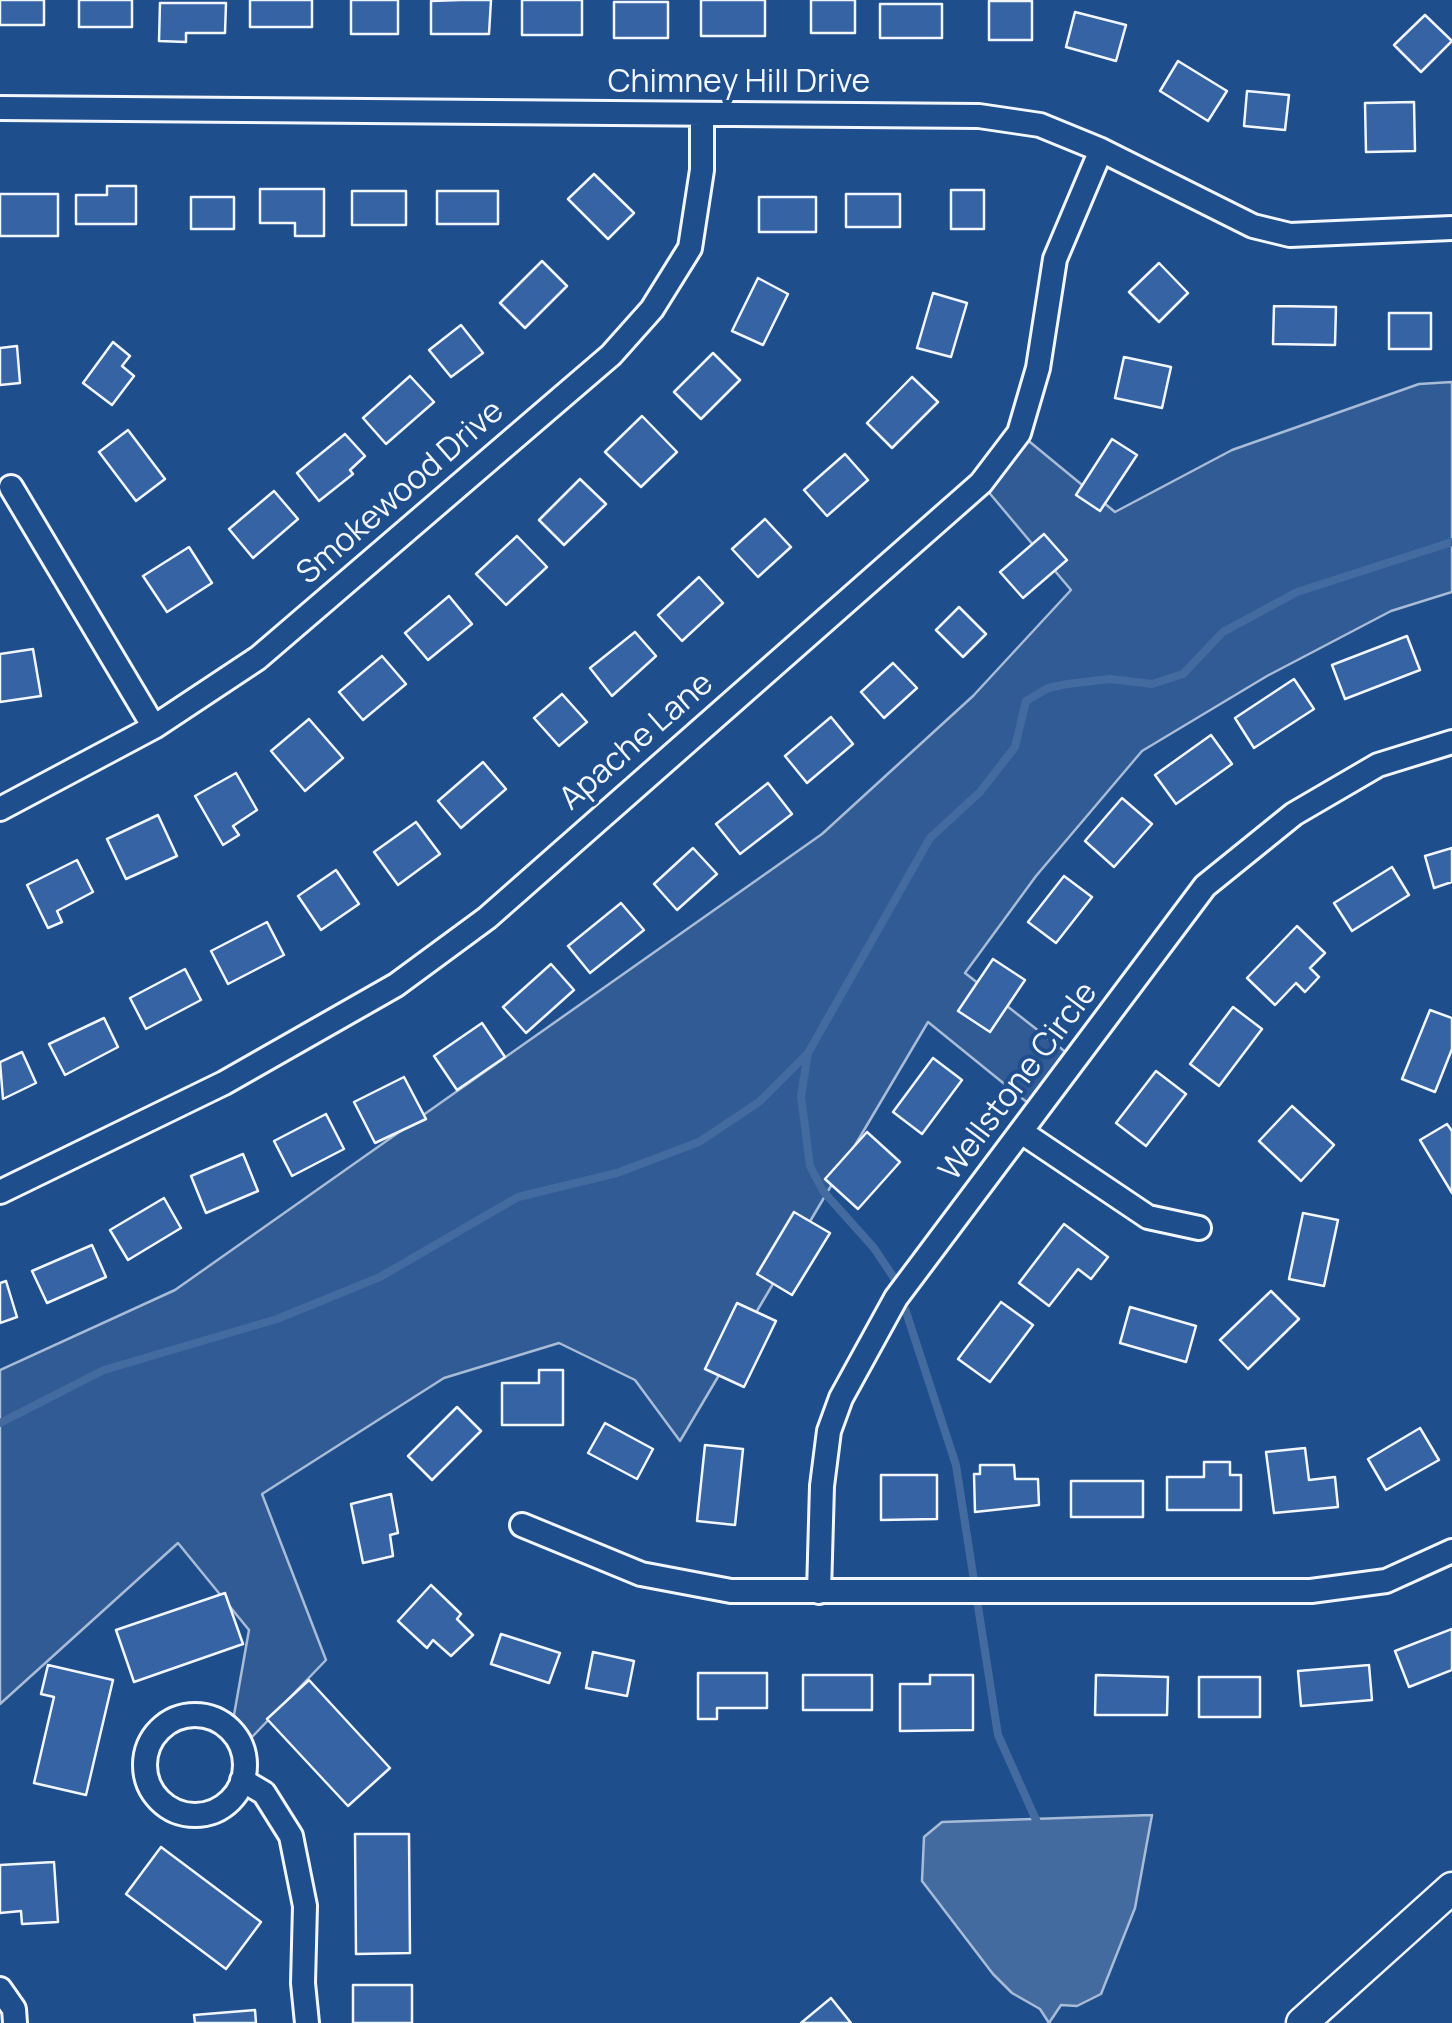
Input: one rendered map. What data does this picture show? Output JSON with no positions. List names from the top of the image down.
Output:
{
  "streets": {
    "street": [
      "Chimney Hill Drive",
      "Smokewood Drive",
      "Apache Lane",
      "Wellstone Circle"
    ]
  },
  "crossings": [
    ["Chimney Hill Drive", "Smokewood Drive"],
    ["Chimney Hill Drive", "Apache Lane"]
  ]
}
